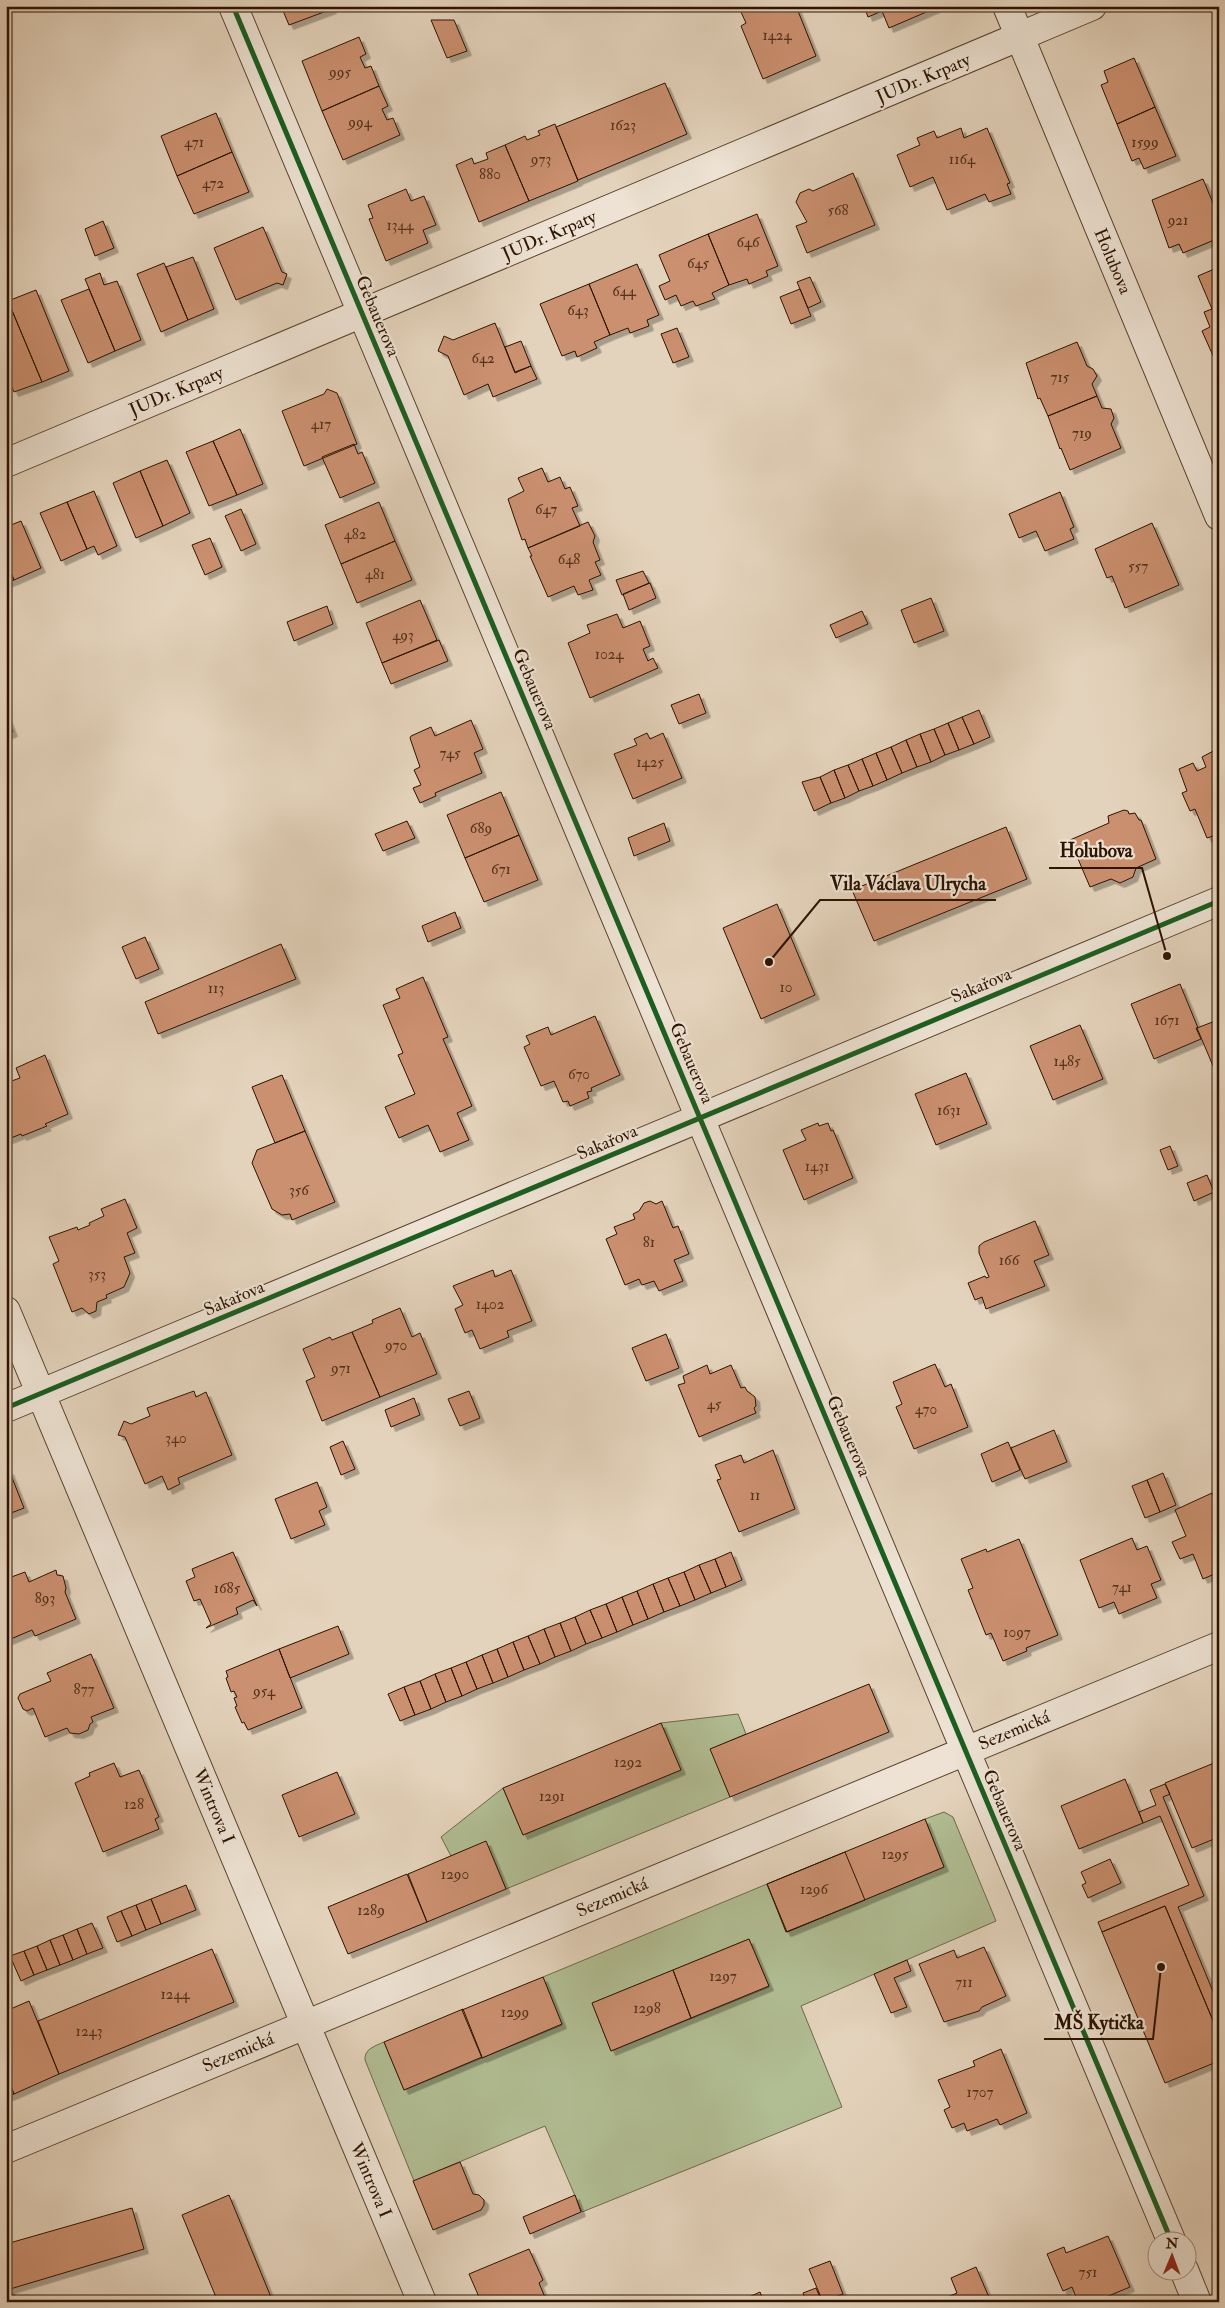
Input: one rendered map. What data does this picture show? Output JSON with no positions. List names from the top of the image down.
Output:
{
  "streets": {
    "street": [
      "JUDr. Krpaty",
      "Holubova",
      "Gebauerova",
      "Sakařova",
      "Sezemická",
      "Wintrova I"
    ]
  },
  "crossings": [
    ["JUDr. Krpaty", "Holubova"],
    ["JUDr. Krpaty", "Gebauerova"],
    ["Gebauerova", "Sakařova"],
    ["Gebauerova", "Sezemická"],
    ["Sakařova", "Wintrova I"],
    ["Sezemická", "Wintrova I"]
  ],
  "places": ["Holubova", "Vila Václava Ulrycha", "MŠ Kytička"],
  "house_numbers": [
    "1424",
    "995",
    "994",
    "1623",
    "471",
    "1599",
    "973",
    "1164",
    "880",
    "472",
    "568",
    "921",
    "1344",
    "646",
    "645",
    "644",
    "643",
    "642",
    "715",
    "417",
    "719",
    "647",
    "482",
    "648",
    "557",
    "481",
    "493",
    "1024",
    "745",
    "1425",
    "689",
    "671",
    "10",
    "113",
    "1671",
    "1485",
    "670",
    "1631",
    "1431",
    "356",
    "81",
    "166",
    "353",
    "1402",
    "970",
    "971",
    "45",
    "470",
    "340",
    "11",
    "741",
    "1685",
    "893",
    "1097",
    "877",
    "954",
    "1292",
    "1291",
    "128",
    "1295",
    "1290",
    "1296",
    "1289",
    "1297",
    "711",
    "1244",
    "1298",
    "1299",
    "1243",
    "1707",
    "751"
  ],
  "north": "top"
}
